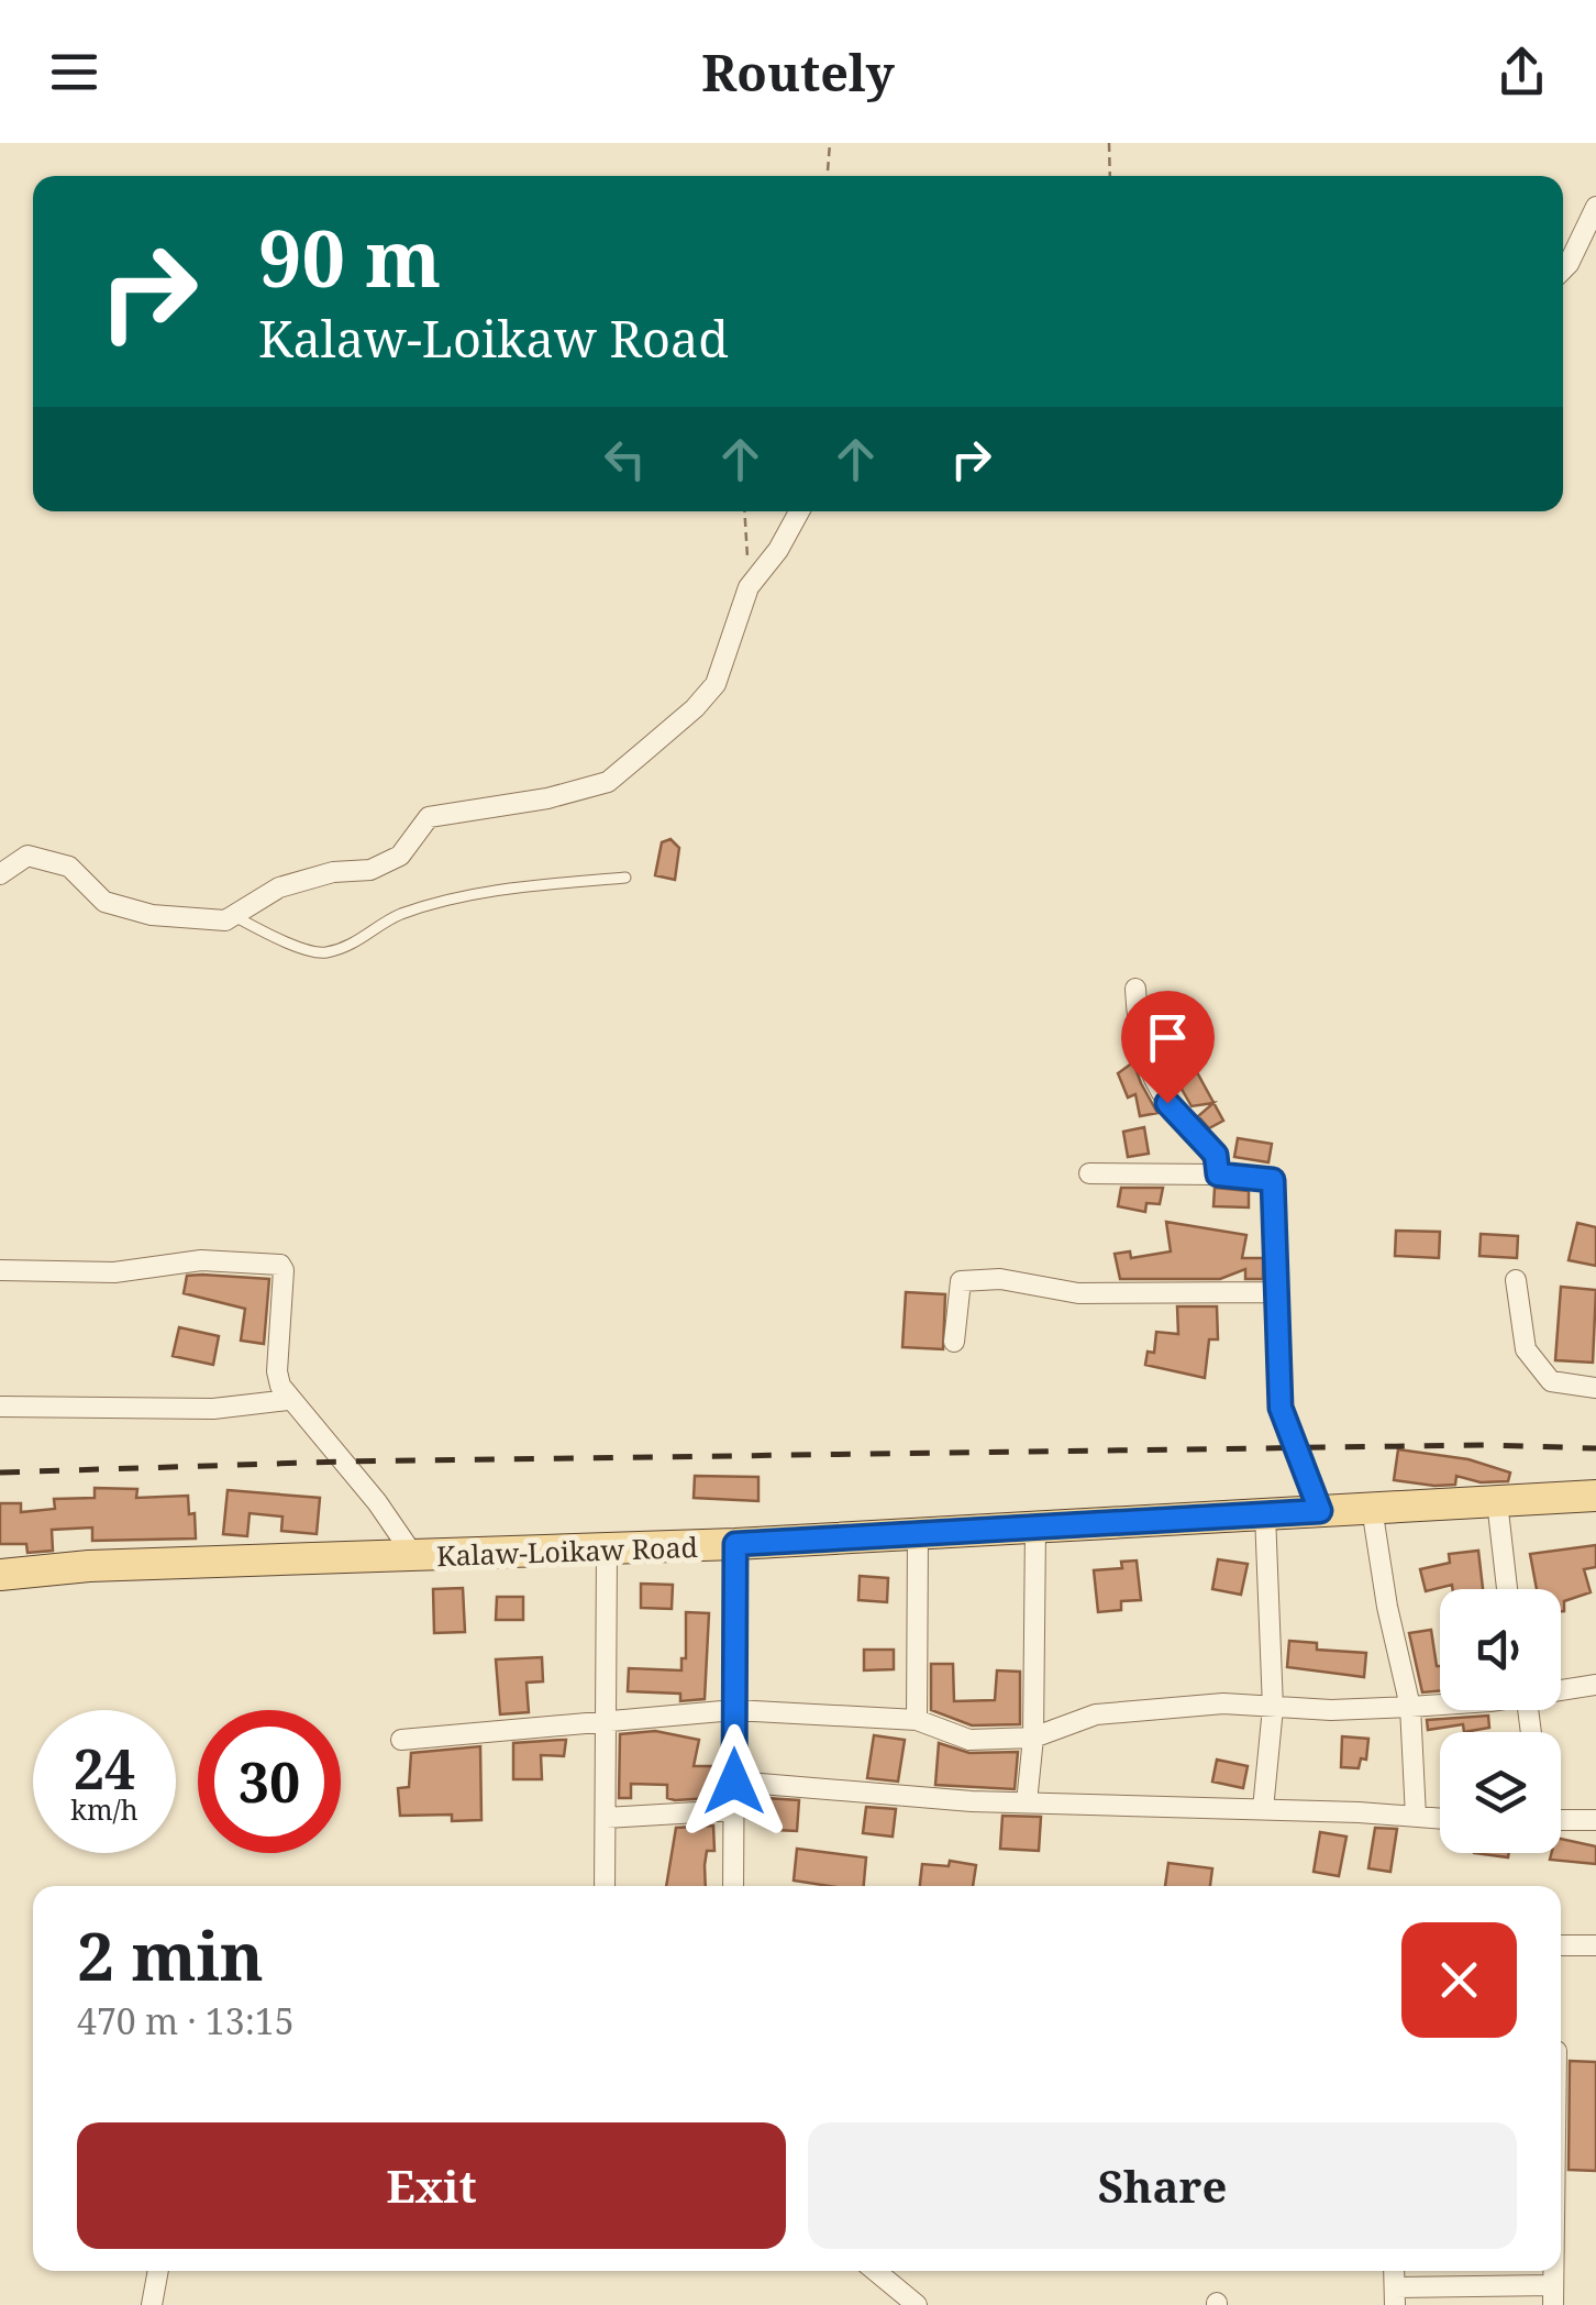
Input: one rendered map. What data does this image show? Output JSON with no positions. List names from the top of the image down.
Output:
{
  "streets": {
    "main road": ["Kalaw-Loikaw Road"]
  },
  "page": {
    "header": "Routely",
    "turn": ["90 m", "Kalaw-Loikaw Road"],
    "speed": "24 km/h",
    "limit": "30",
    "heading": ["2 min", "470 m · 13:15"],
    "buttons": ["Exit", "Share"]
  }
}
